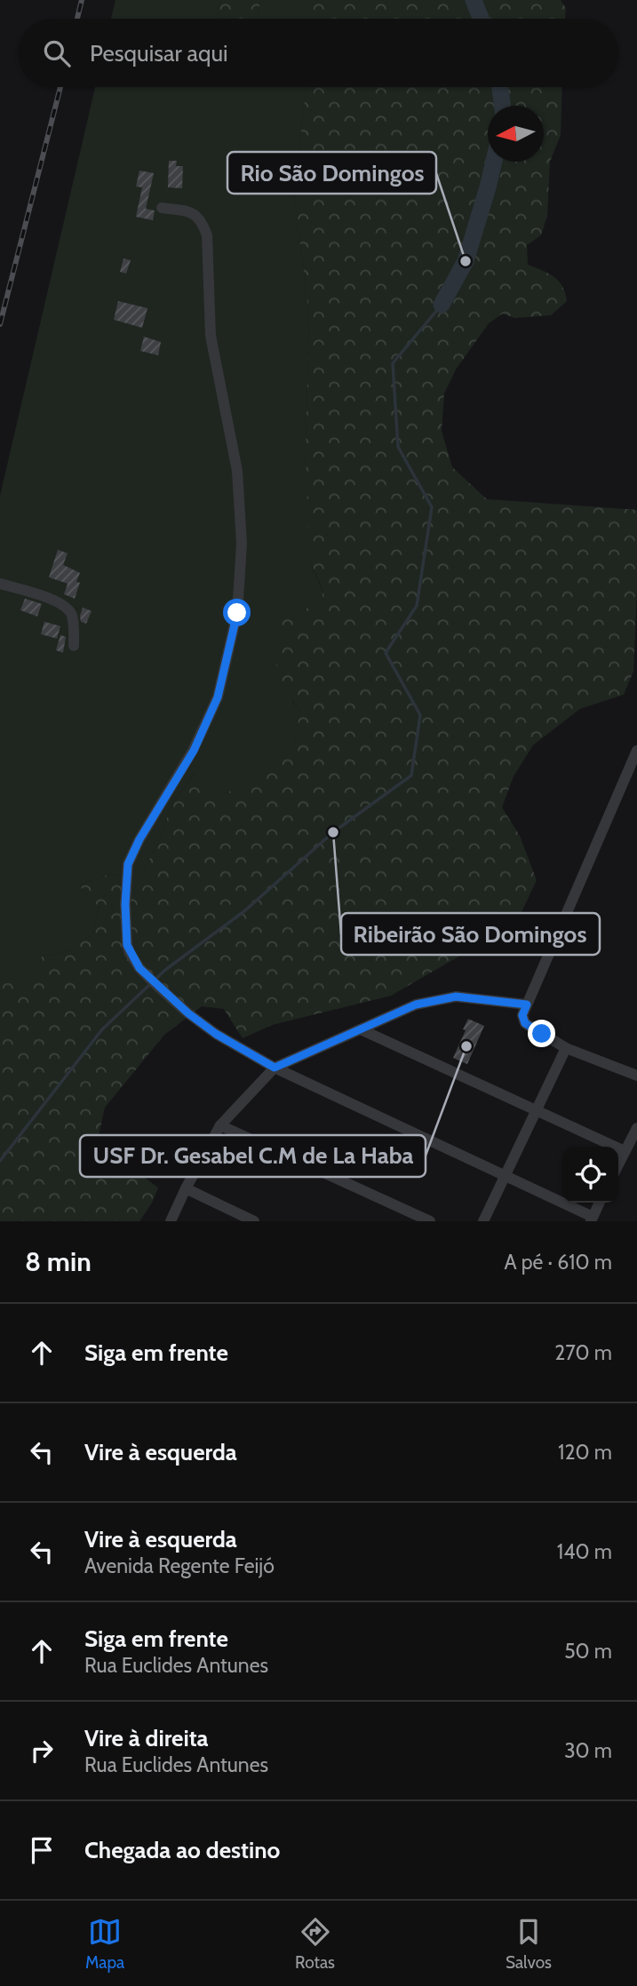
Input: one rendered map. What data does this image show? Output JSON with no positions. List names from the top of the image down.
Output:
{
  "places": ["Rio São Domingos", "Ribeirão São Domingos", "USF Dr. Gesabel C.M de La Haba"],
  "north": "left",
  "page": {
    "search": "Pesquisar aqui",
    "heading": ["8 min", "A pé · 610 m"],
    "list": [
      ["Siga em frente", "270 m"],
      ["Vire à esquerda", "120 m"],
      ["Vire à esquerda", "Avenida Regente Feijó", "140 m"],
      ["Siga em frente", "Rua Euclides Antunes", "50 m"],
      ["Vire à direita", "Rua Euclides Antunes", "30 m"],
      "Chegada ao destino"
    ],
    "nav": ["Mapa", "Rotas", "Salvos"]
  }
}
